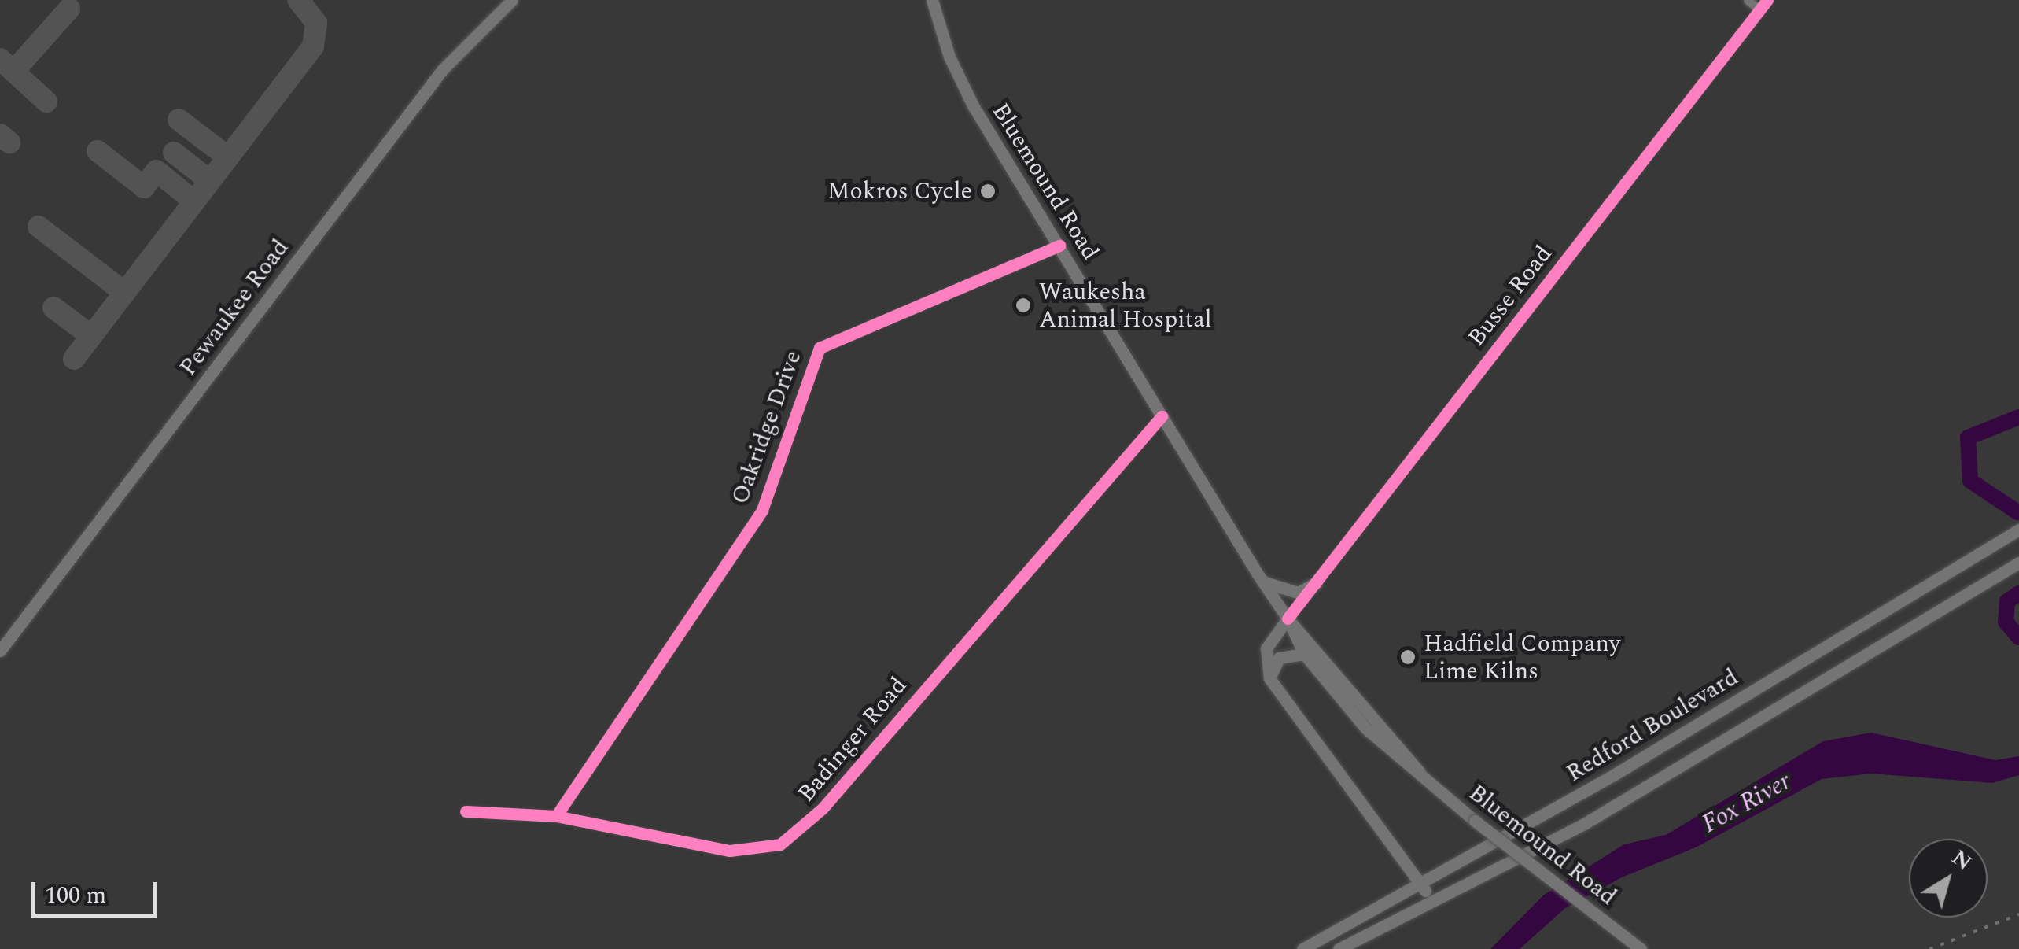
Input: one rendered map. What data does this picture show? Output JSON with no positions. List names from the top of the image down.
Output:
{
  "streets": {
    "main road": [
      "Bluemound Road",
      "Busse Road",
      "Pewaukee Road",
      "Redford Boulevard"
    ],
    "street": ["Oakridge Drive", "Badinger Road"]
  },
  "crossings": [
    ["Bluemound Road", "Busse Road"],
    ["Bluemound Road", "Oakridge Drive"],
    ["Bluemound Road", "Badinger Road"],
    ["Oakridge Drive", "Badinger Road"]
  ],
  "water": ["Fox River"],
  "places": ["Mokros Cycle", "Waukesha Animal Hospital", "Hadfield Company Lime Kilns"],
  "scale_bar": "100 m",
  "north": "top right"
}
